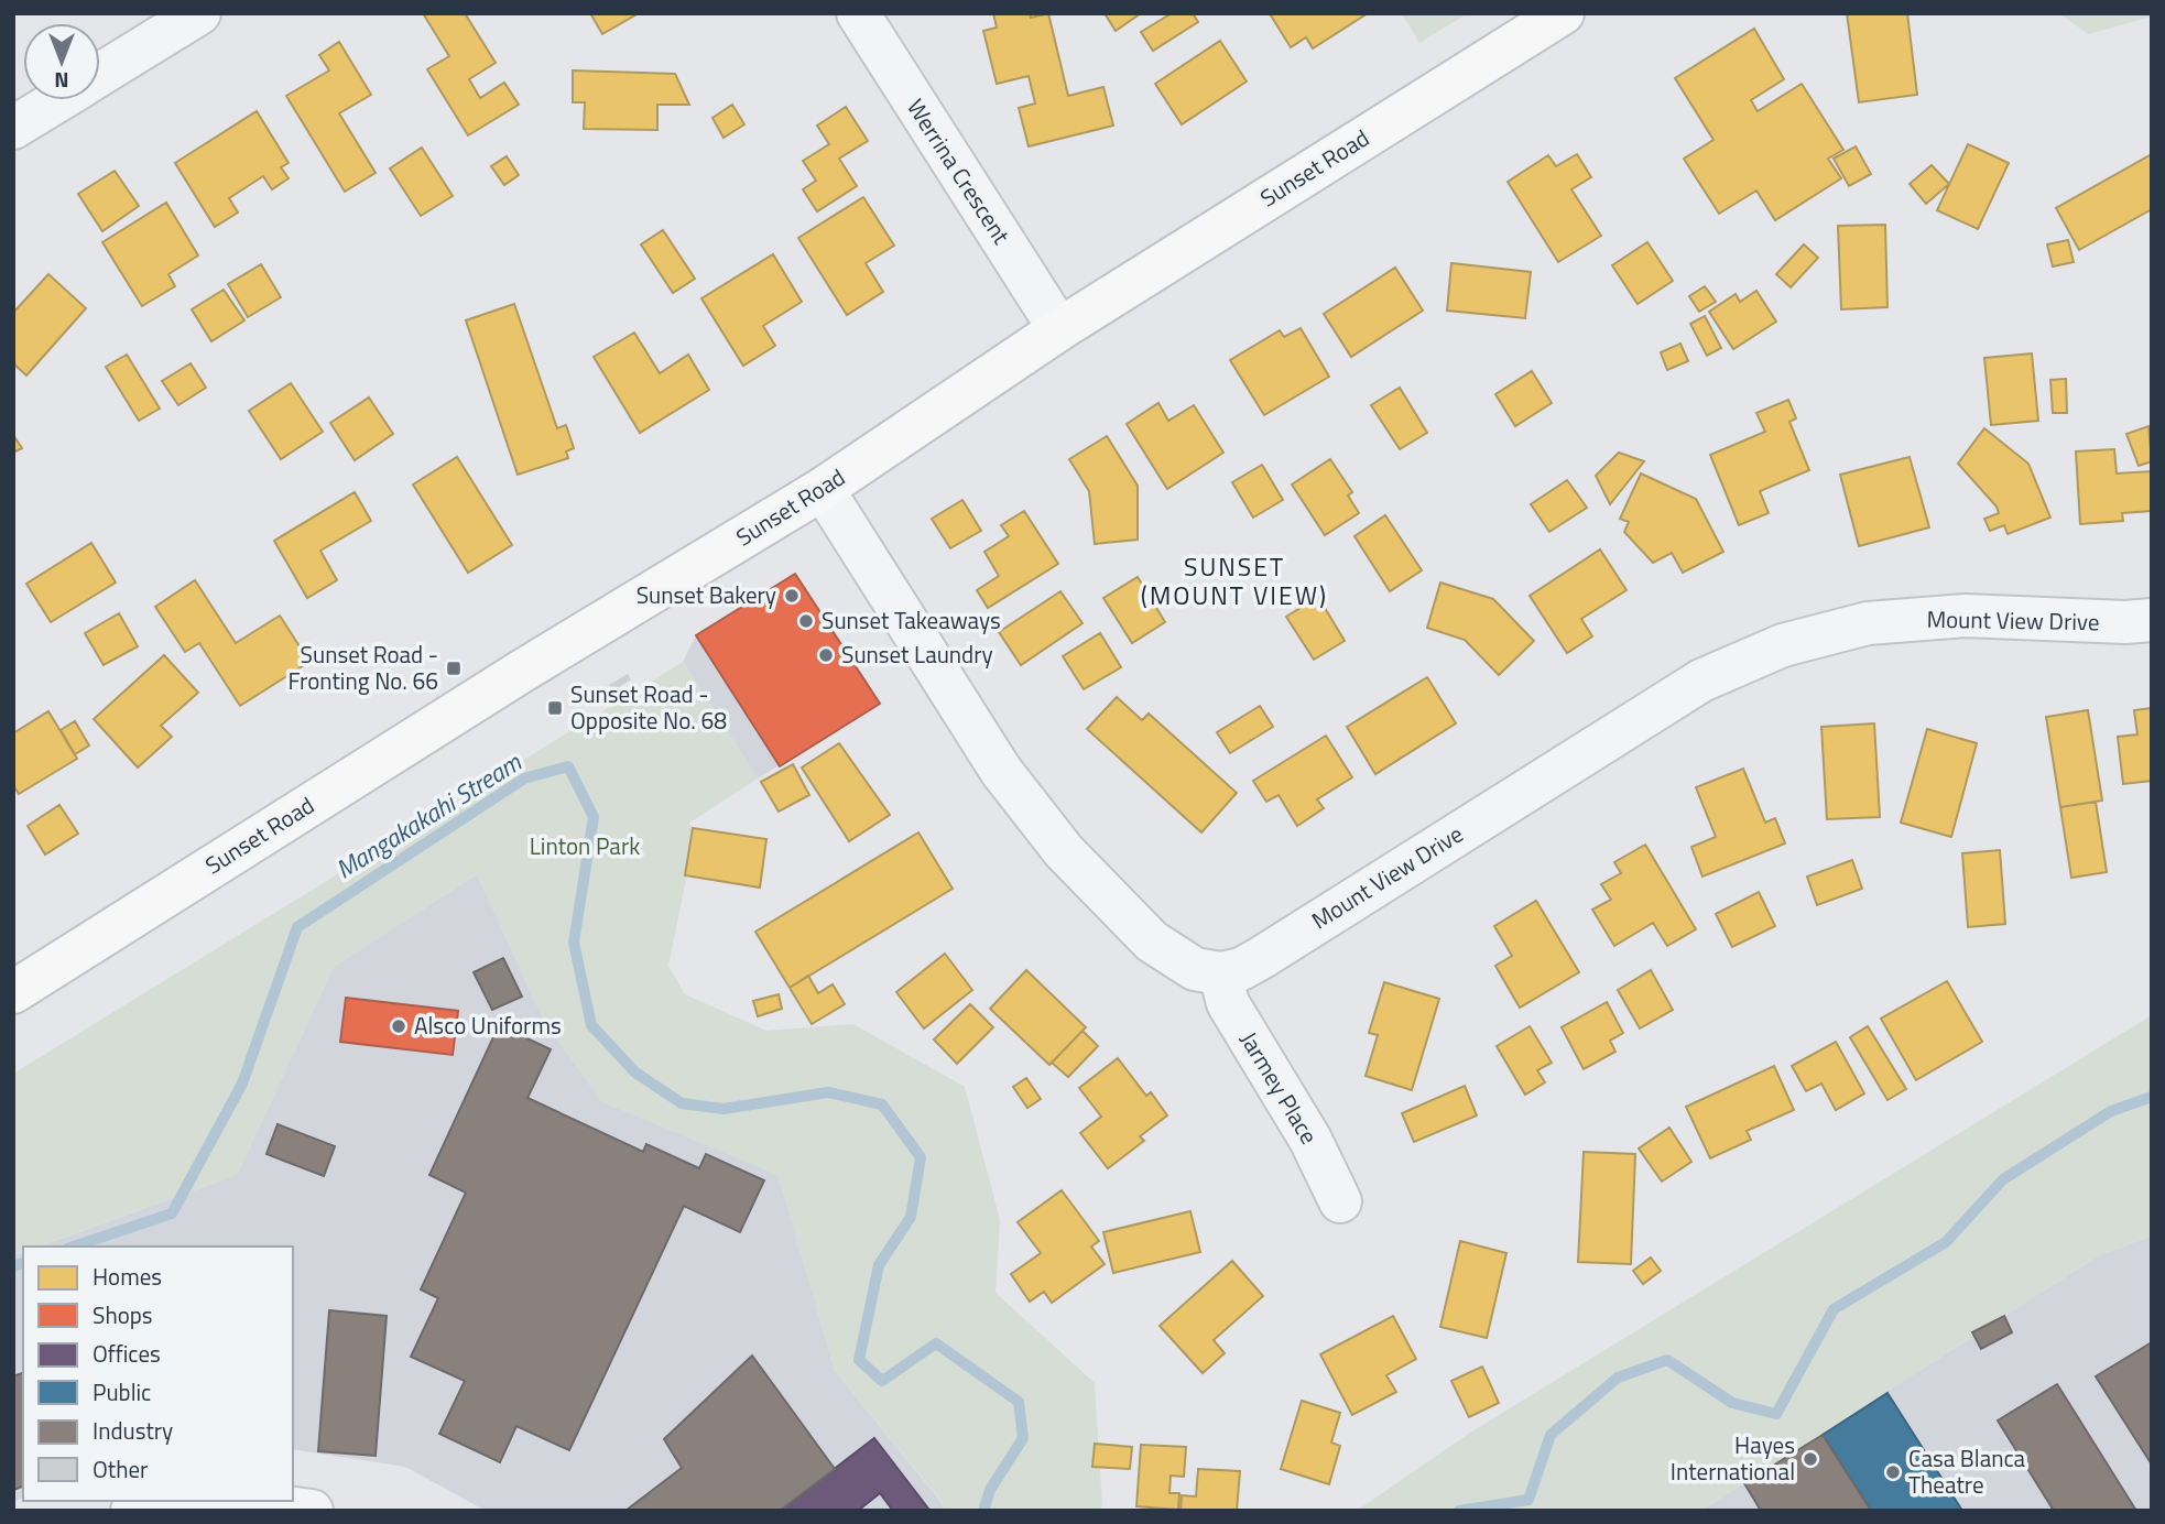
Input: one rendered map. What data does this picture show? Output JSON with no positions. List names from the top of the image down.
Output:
{
  "streets": {
    "main road": ["Sunset Road"],
    "street": ["Werrina Crescent", "Mount View Drive", "Jarmey Place"]
  },
  "crossings": [
    ["Sunset Road", "Werrina Crescent"],
    ["Mount View Drive", "Jarmey Place"]
  ],
  "districts": ["SUNSET (MOUNT VIEW)"],
  "water": ["Mangakakahi Stream"],
  "parks": ["Linton Park"],
  "places": {
    "other": [
      "Sunset Bakery",
      "Sunset Takeaways",
      "Sunset Laundry",
      "Alsco Uniforms",
      "Hayes International",
      "Casa Blanca Theatre"
    ],
    "transit": ["Sunset Road - Fronting No. 66", "Sunset Road - Opposite No. 68"]
  },
  "legend": [
    "Homes",
    "Shops",
    "Offices",
    "Public",
    "Industry",
    "Other"
  ],
  "north": "bottom"
}
